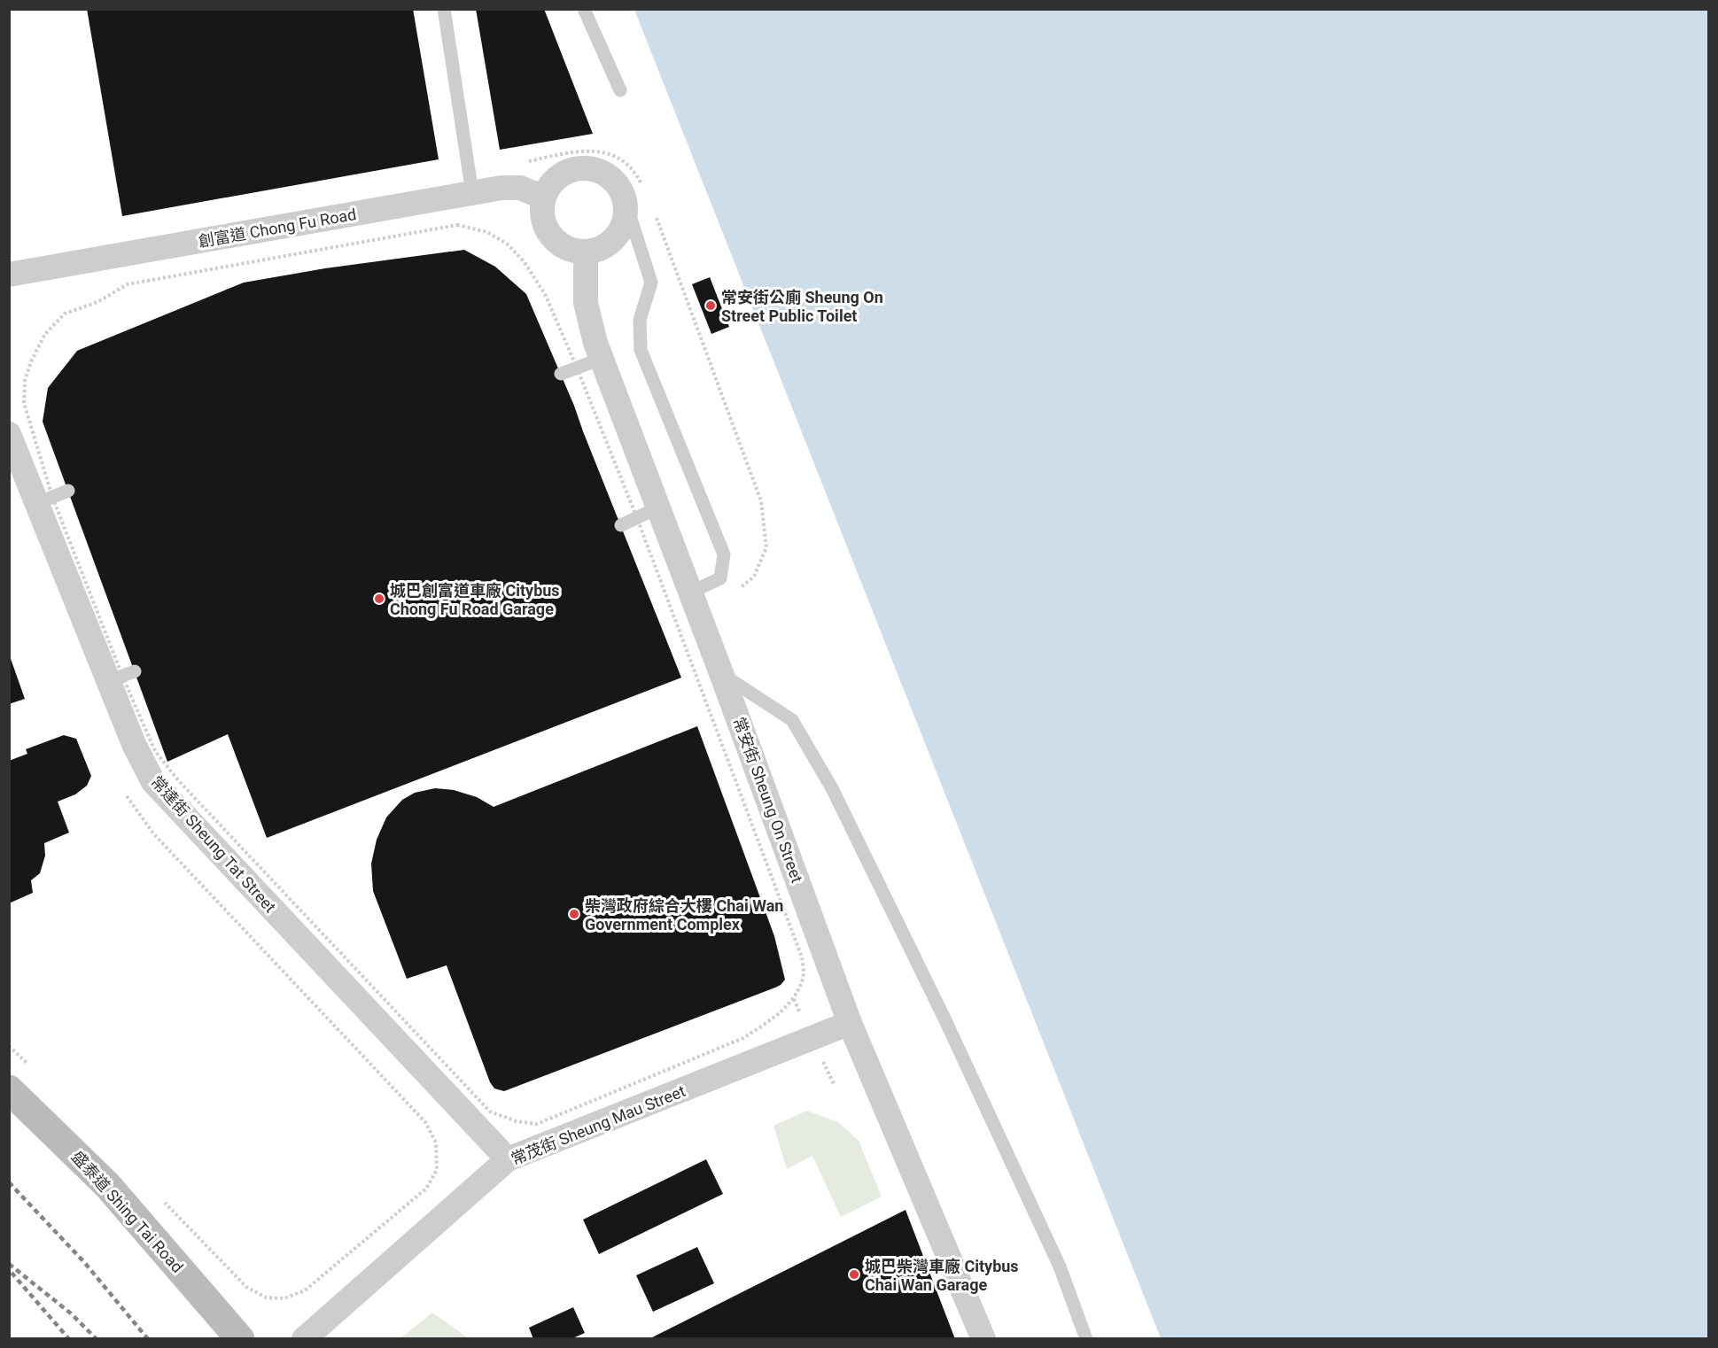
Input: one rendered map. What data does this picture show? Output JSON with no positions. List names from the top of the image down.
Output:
{
  "streets": {
    "street": [
      "創富道 Chong Fu Road",
      "常安街 Sheung On Street",
      "常達街 Sheung Tat Street",
      "常茂街 Sheung Mau Street",
      "盛泰道 Shing Tai Road"
    ]
  },
  "crossings": [
    ["創富道 Chong Fu Road", "常安街 Sheung On Street"],
    ["常安街 Sheung On Street", "常茂街 Sheung Mau Street"],
    ["常達街 Sheung Tat Street", "常茂街 Sheung Mau Street"]
  ],
  "places": [
    "常安街公廁 Sheung On Street Public Toilet",
    "城巴創富道車廠 Citybus Chong Fu Road Garage",
    "柴灣政府綜合大樓 Chai Wan Government Complex",
    "城巴柴灣車廠 Citybus Chai Wan Garage"
  ]
}
